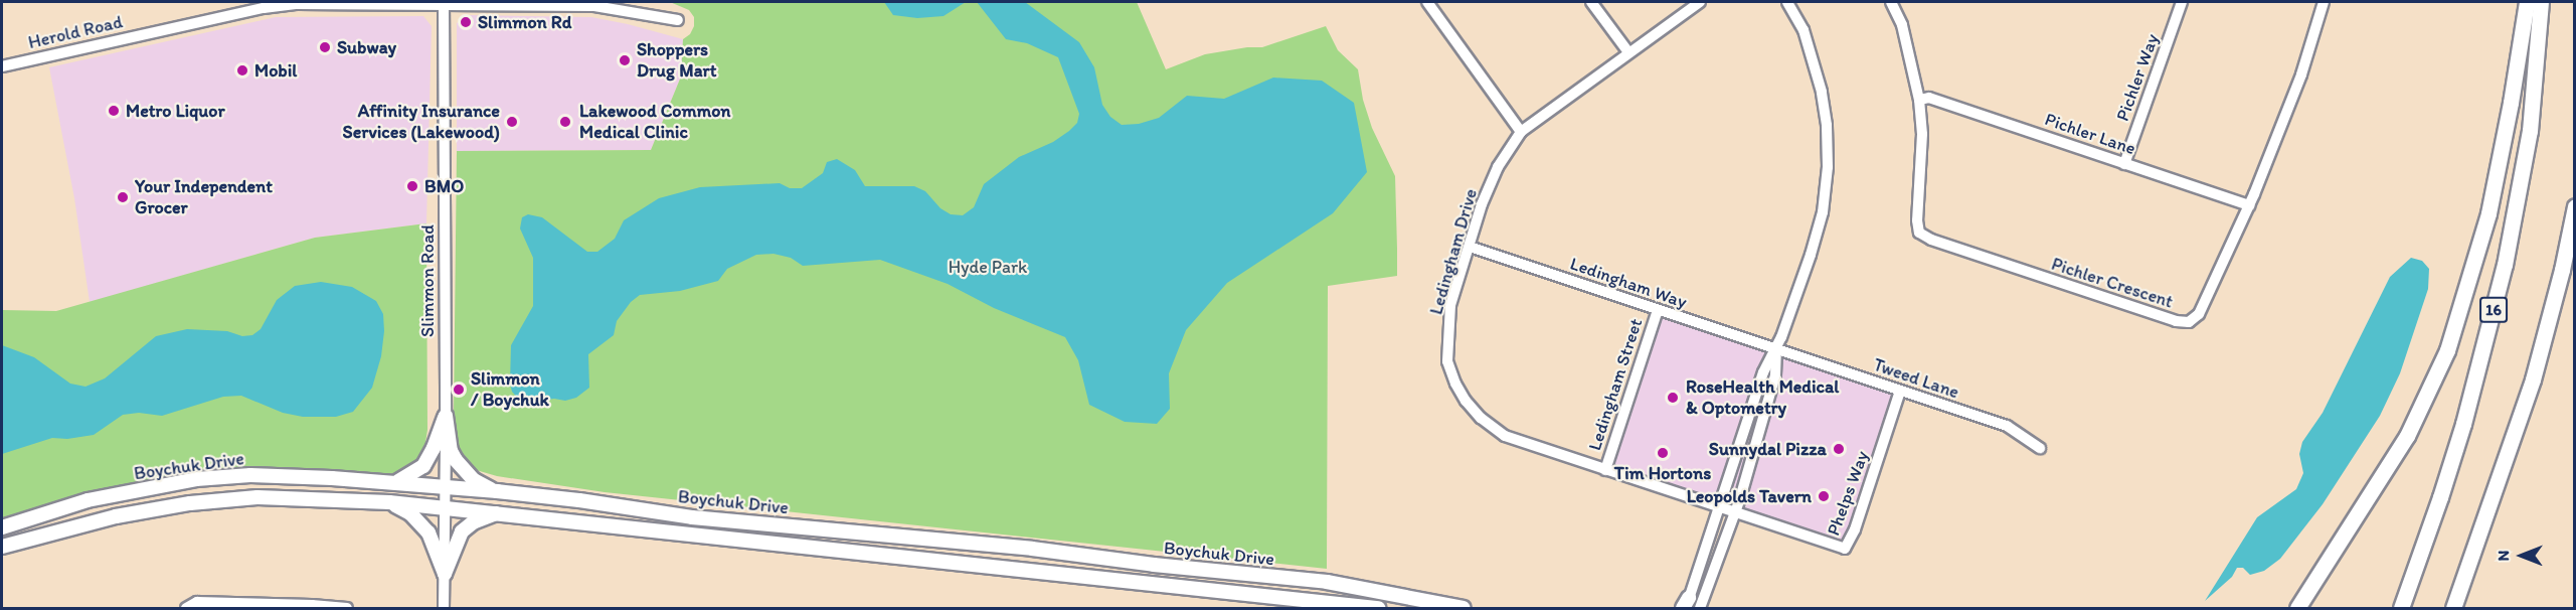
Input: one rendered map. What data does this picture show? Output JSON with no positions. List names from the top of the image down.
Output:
{
  "streets": {
    "highway": ["16"],
    "main road": ["Boychuk Drive"],
    "street": [
      "Herold Road",
      "Pichler Way",
      "Pichler Lane",
      "Ledingham Drive",
      "Slimmon Road",
      "Ledingham Way",
      "Pichler Crescent",
      "Tweed Lane",
      "Ledingham Street",
      "Phelps Way"
    ]
  },
  "crossings": [
    ["Herold Road", "Slimmon Road"],
    ["Pichler Way", "Pichler Lane"],
    ["Pichler Lane", "Pichler Crescent"],
    ["Ledingham Drive", "Ledingham Way"],
    ["Ledingham Drive", "Ledingham Street"],
    ["Ledingham Drive", "Phelps Way"],
    ["Slimmon Road", "Boychuk Drive"],
    ["Ledingham Way", "Tweed Lane"],
    ["Ledingham Way", "Ledingham Street"],
    ["Tweed Lane", "Phelps Way"]
  ],
  "parks": ["Hyde Park"],
  "places": [
    "Slimmon Rd",
    "Subway",
    "Shoppers Drug Mart",
    "Mobil",
    "Metro Liquor",
    "Affinity Insurance Services (Lakewood)",
    "Lakewood Common Medical Clinic",
    "BMO",
    "Your Independent Grocer",
    "Slimmon / Boychuk",
    "RoseHealth Medical & Optometry",
    "Sunnydal Pizza",
    "Tim Hortons",
    "Leopolds Tavern"
  ],
  "north": "left"
}
